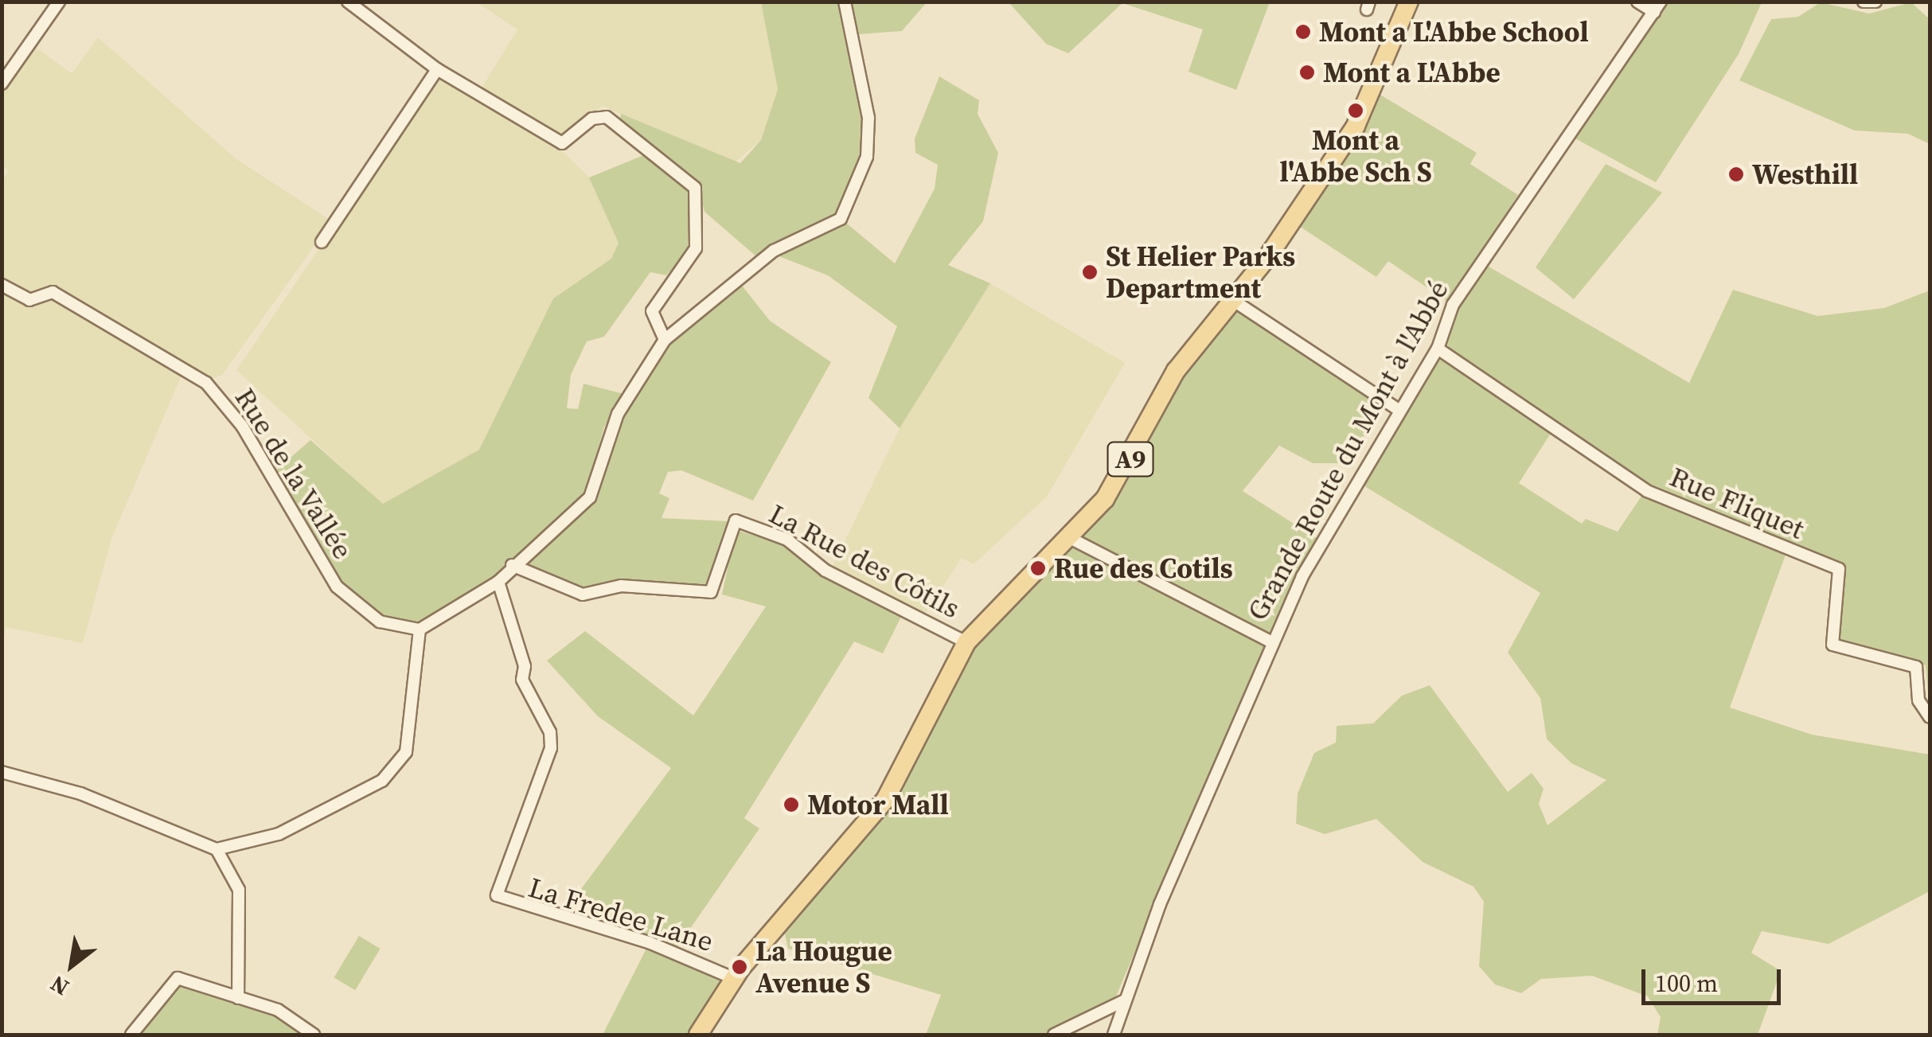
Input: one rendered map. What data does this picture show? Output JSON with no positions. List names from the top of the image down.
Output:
{
  "streets": {
    "main road": ["A9"],
    "street": [
      "Grande Route du Mont à l'Abbé",
      "Rue de la Vallée",
      "Rue Fliquet",
      "La Rue des Côtils",
      "La Fredee Lane"
    ]
  },
  "crossings": [
    ["Grande Route du Mont à l'Abbé", "Rue Fliquet"],
    ["A9", "La Rue des Côtils"],
    ["A9", "La Fredee Lane"]
  ],
  "places": [
    "Mont a L'Abbe School",
    "Mont a L'Abbe",
    "Mont a l'Abbe Sch S",
    "Westhill",
    "St Helier Parks Department",
    "Rue des Cotils",
    "Motor Mall",
    "La Hougue Avenue S"
  ],
  "scale_bar": "100 m",
  "north": "bottom left"
}
